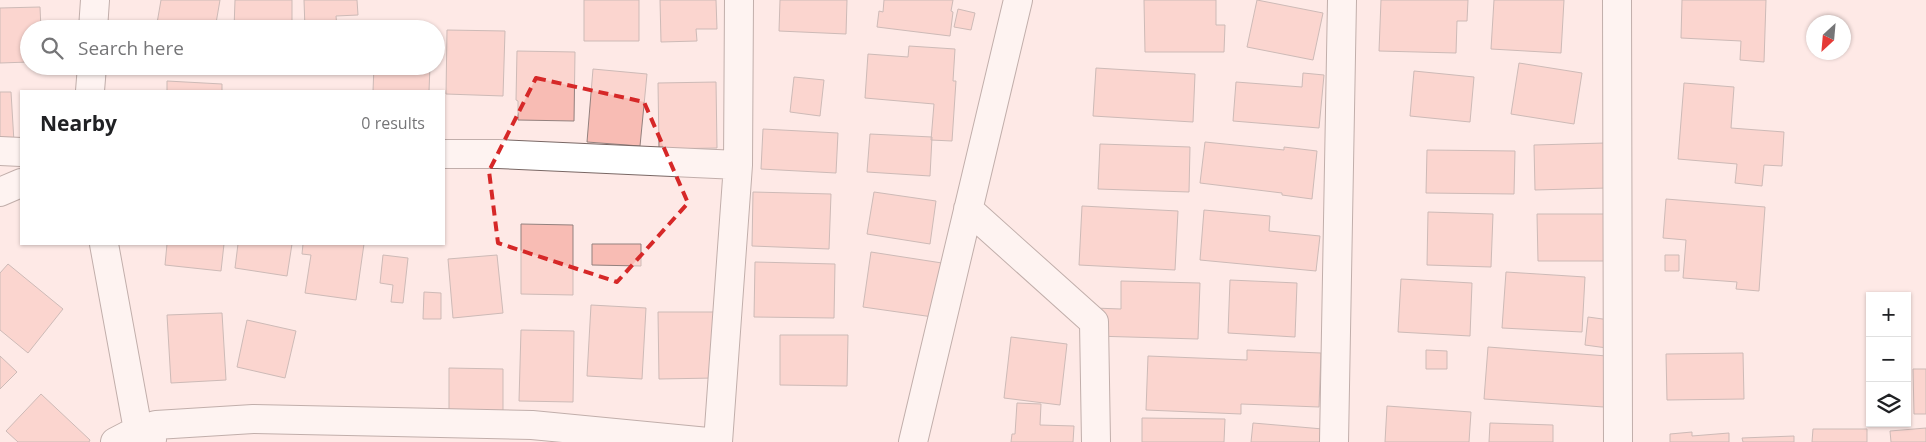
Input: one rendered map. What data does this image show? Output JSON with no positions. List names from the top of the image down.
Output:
{
  "north": "bottom left",
  "page": {
    "search": "Search here",
    "heading": ["Nearby", "0 results"],
    "map_buttons": ["+", "−"]
  }
}
